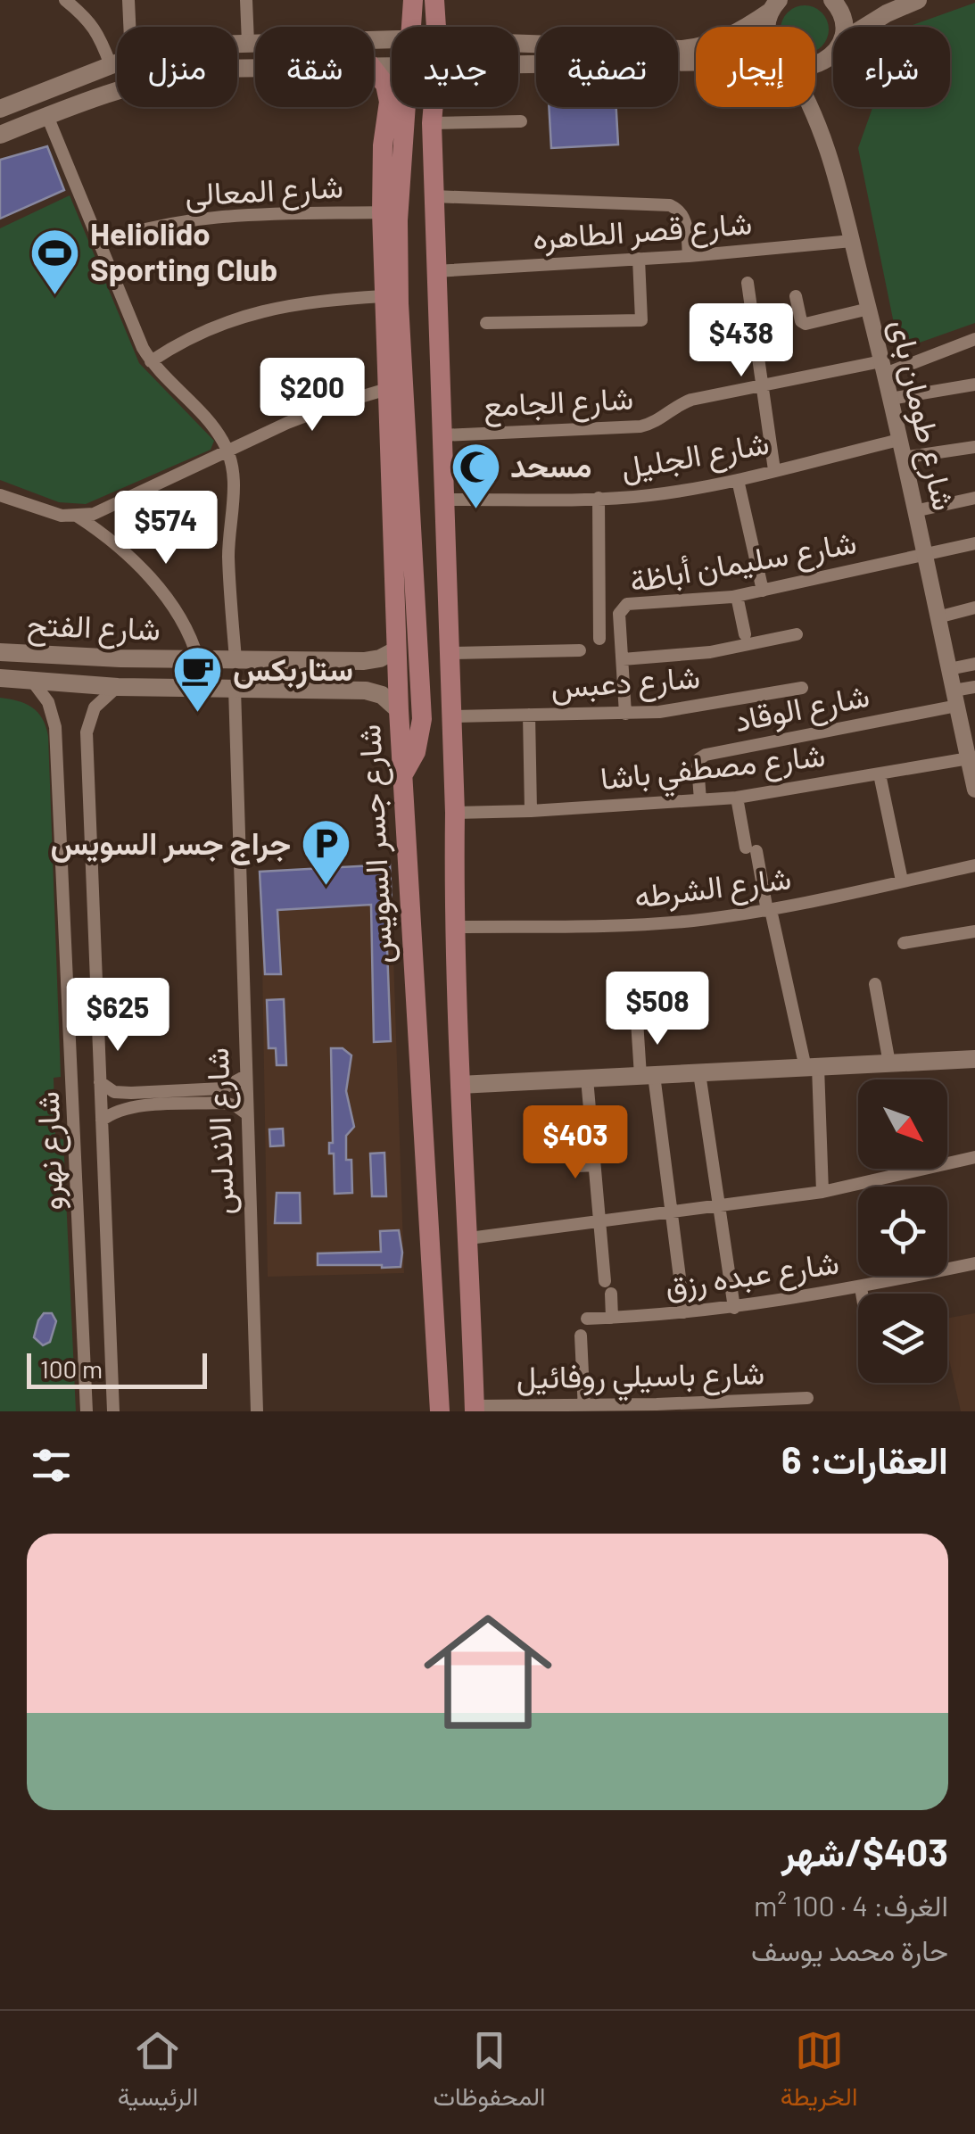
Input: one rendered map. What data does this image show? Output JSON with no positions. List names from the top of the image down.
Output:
{
  "streets": {
    "main road": ["شارع الفتح", "شارع جسر السويس"],
    "street": [
      "شارع المعالى",
      "شارع قصر الطاهره",
      "شارع الجامع",
      "شارع طومان باى",
      "شارع الجليل",
      "شارع سليمان أباظة",
      "شارع دعبس",
      "شارع الوقاد",
      "شارع مصطفي باشا",
      "شارع الشرطه",
      "شارع الاندلس",
      "شارع نهرو",
      "شارع عبده رزق",
      "شارع باسيلي روفائيل"
    ]
  },
  "crossings": [
    ["شارع المعالى", "شارع جسر السويس"],
    ["شارع قصر الطاهره", "شارع طومان باى"],
    ["شارع الجامع", "شارع طومان باى"],
    ["شارع طومان باى", "شارع الجليل"],
    ["شارع طومان باى", "شارع سليمان أباظة"],
    ["شارع طومان باى", "شارع الوقاد"],
    ["شارع طومان باى", "شارع مصطفي باشا"],
    ["شارع سليمان أباظة", "شارع دعبس"],
    ["شارع الفتح", "شارع جسر السويس"],
    ["شارع الفتح", "شارع الاندلس"],
    ["شارع الفتح", "شارع نهرو"],
    ["شارع الوقاد", "شارع مصطفي باشا"]
  ],
  "places": {
    "sports": ["Heliolido Sporting Club"],
    "mosque": ["مسحد"],
    "cafe": ["ستاربكس"],
    "parking": ["جراج جسر السويس"]
  },
  "scale_bar": "100 m",
  "north": "bottom right",
  "page": {
    "chip": [
      "شراء",
      "إيجار",
      "تصفية",
      "جديد",
      "شقة",
      "منزل"
    ],
    "price": [
      "$438",
      "$200",
      "$574",
      "$508",
      "$625",
      "$403"
    ],
    "scale": "100 m",
    "heading": "العقارات: 6",
    "list": [
      {
        "name": "$403/شهر",
        "note": "الغرف: 4 · 100 m² · حارة محمد يوسف"
      }
    ],
    "tabs": ["الخريطة", "المحفوظات", "الرئيسية"]
  }
}
